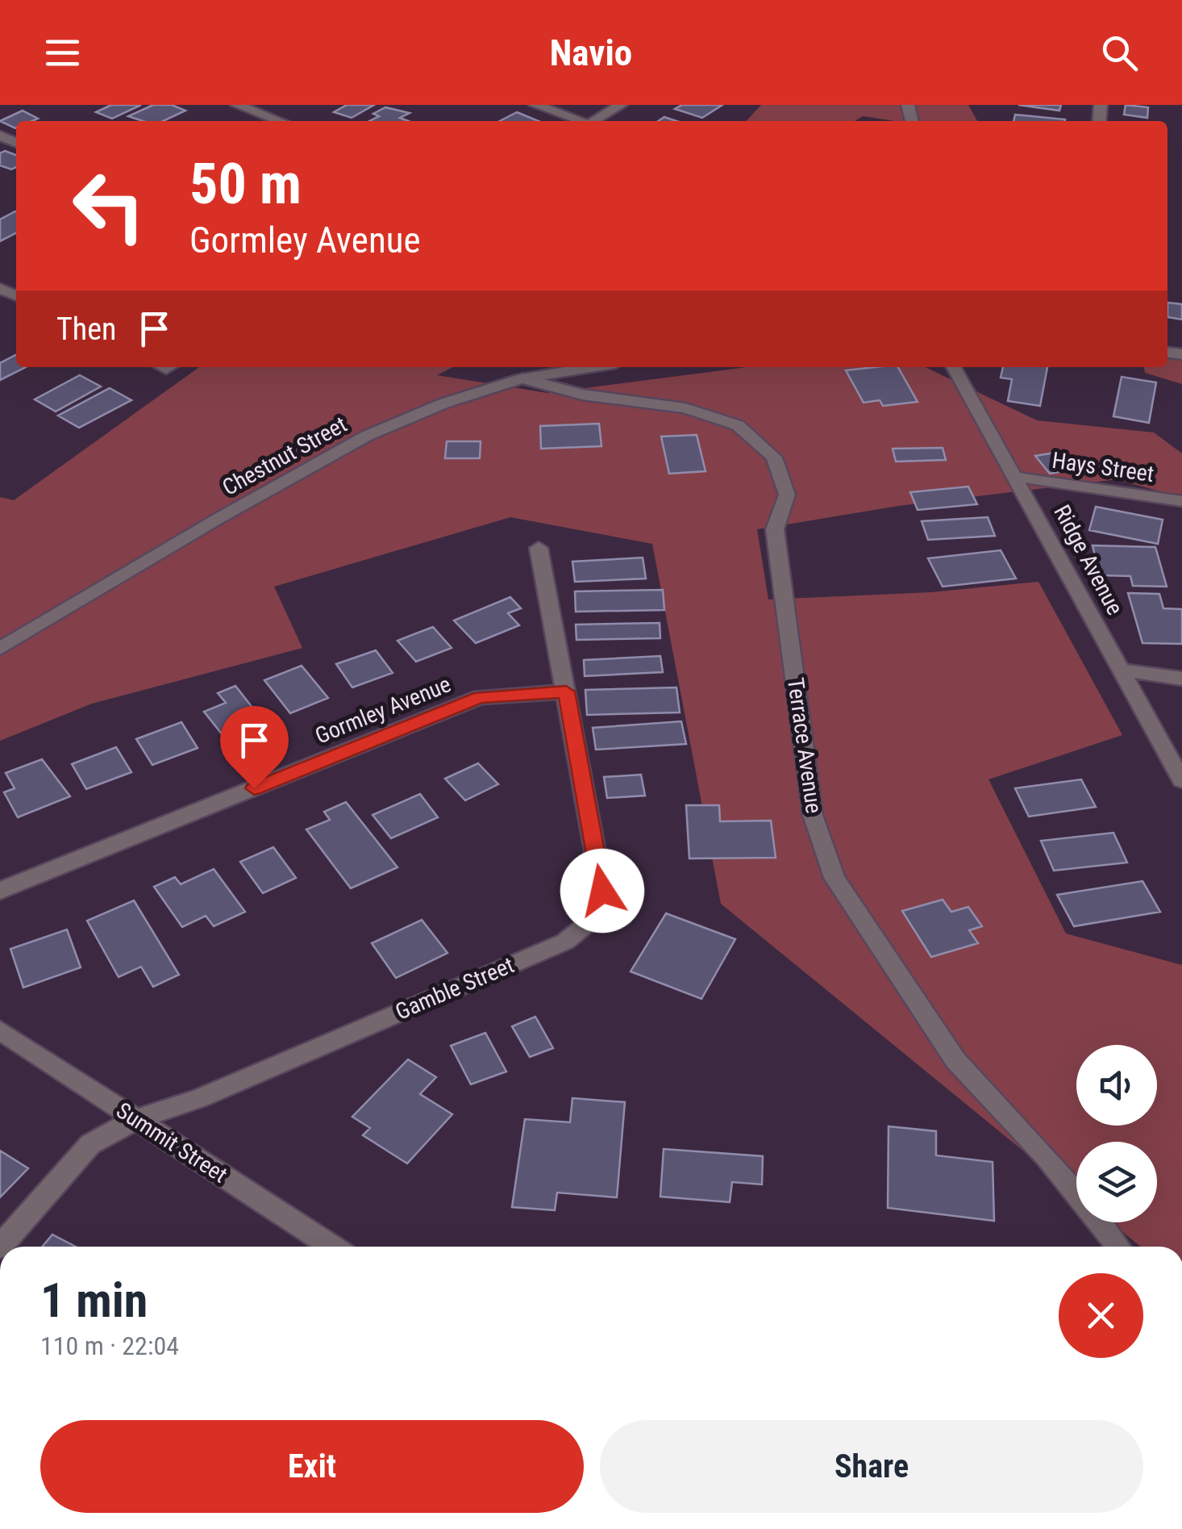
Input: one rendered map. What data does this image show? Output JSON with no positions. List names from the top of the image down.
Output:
{
  "streets": {
    "street": [
      "Chestnut Street",
      "Hays Street",
      "Ridge Avenue",
      "Gormley Avenue",
      "Terrace Avenue",
      "Gamble Street",
      "Summit Street"
    ]
  },
  "crossings": [
    ["Chestnut Street", "Terrace Avenue"],
    ["Hays Street", "Ridge Avenue"],
    ["Gormley Avenue", "Gamble Street"],
    ["Gamble Street", "Summit Street"]
  ],
  "page": {
    "header": "Navio",
    "turn": ["50 m", "Gormley Avenue"],
    "then": "Then",
    "heading": ["1 min", "110 m · 22:04"],
    "buttons": ["Exit", "Share"]
  }
}
